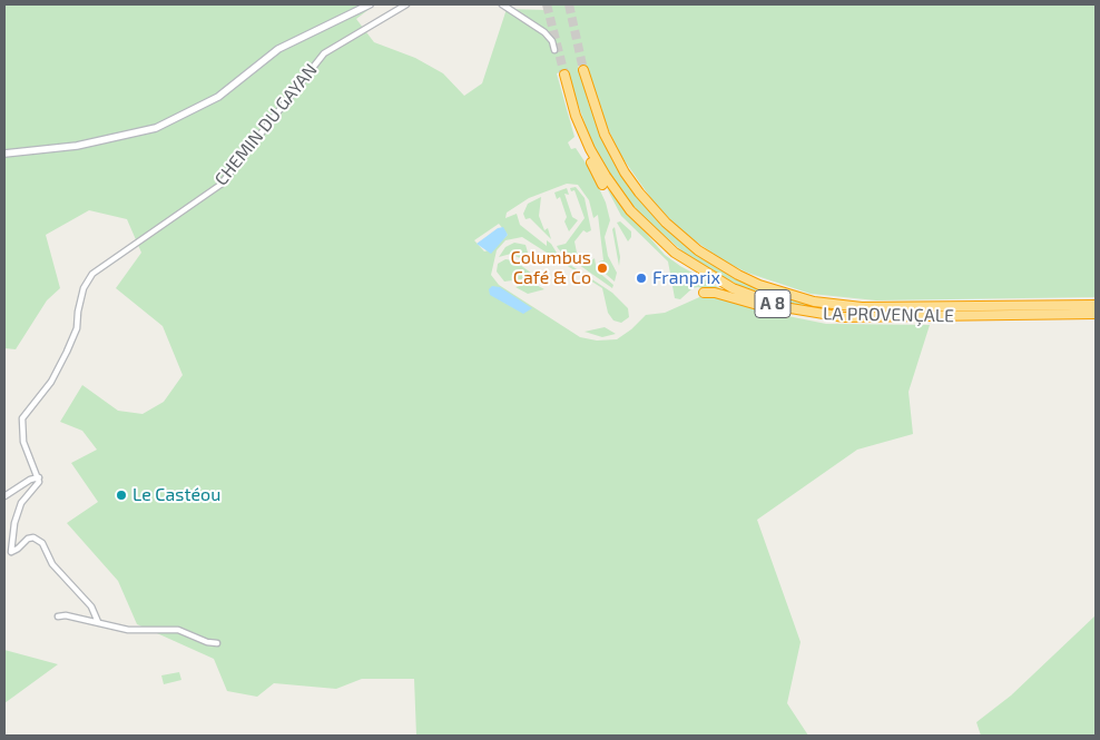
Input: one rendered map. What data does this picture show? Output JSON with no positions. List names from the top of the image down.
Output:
{
  "streets": {
    "highway": ["A 8", "LA PROVENÇALE"],
    "street": ["CHEMIN DU GAYAN"]
  },
  "places": ["Columbus Café & Co", "Franprix", "Le Castéou"]
}
